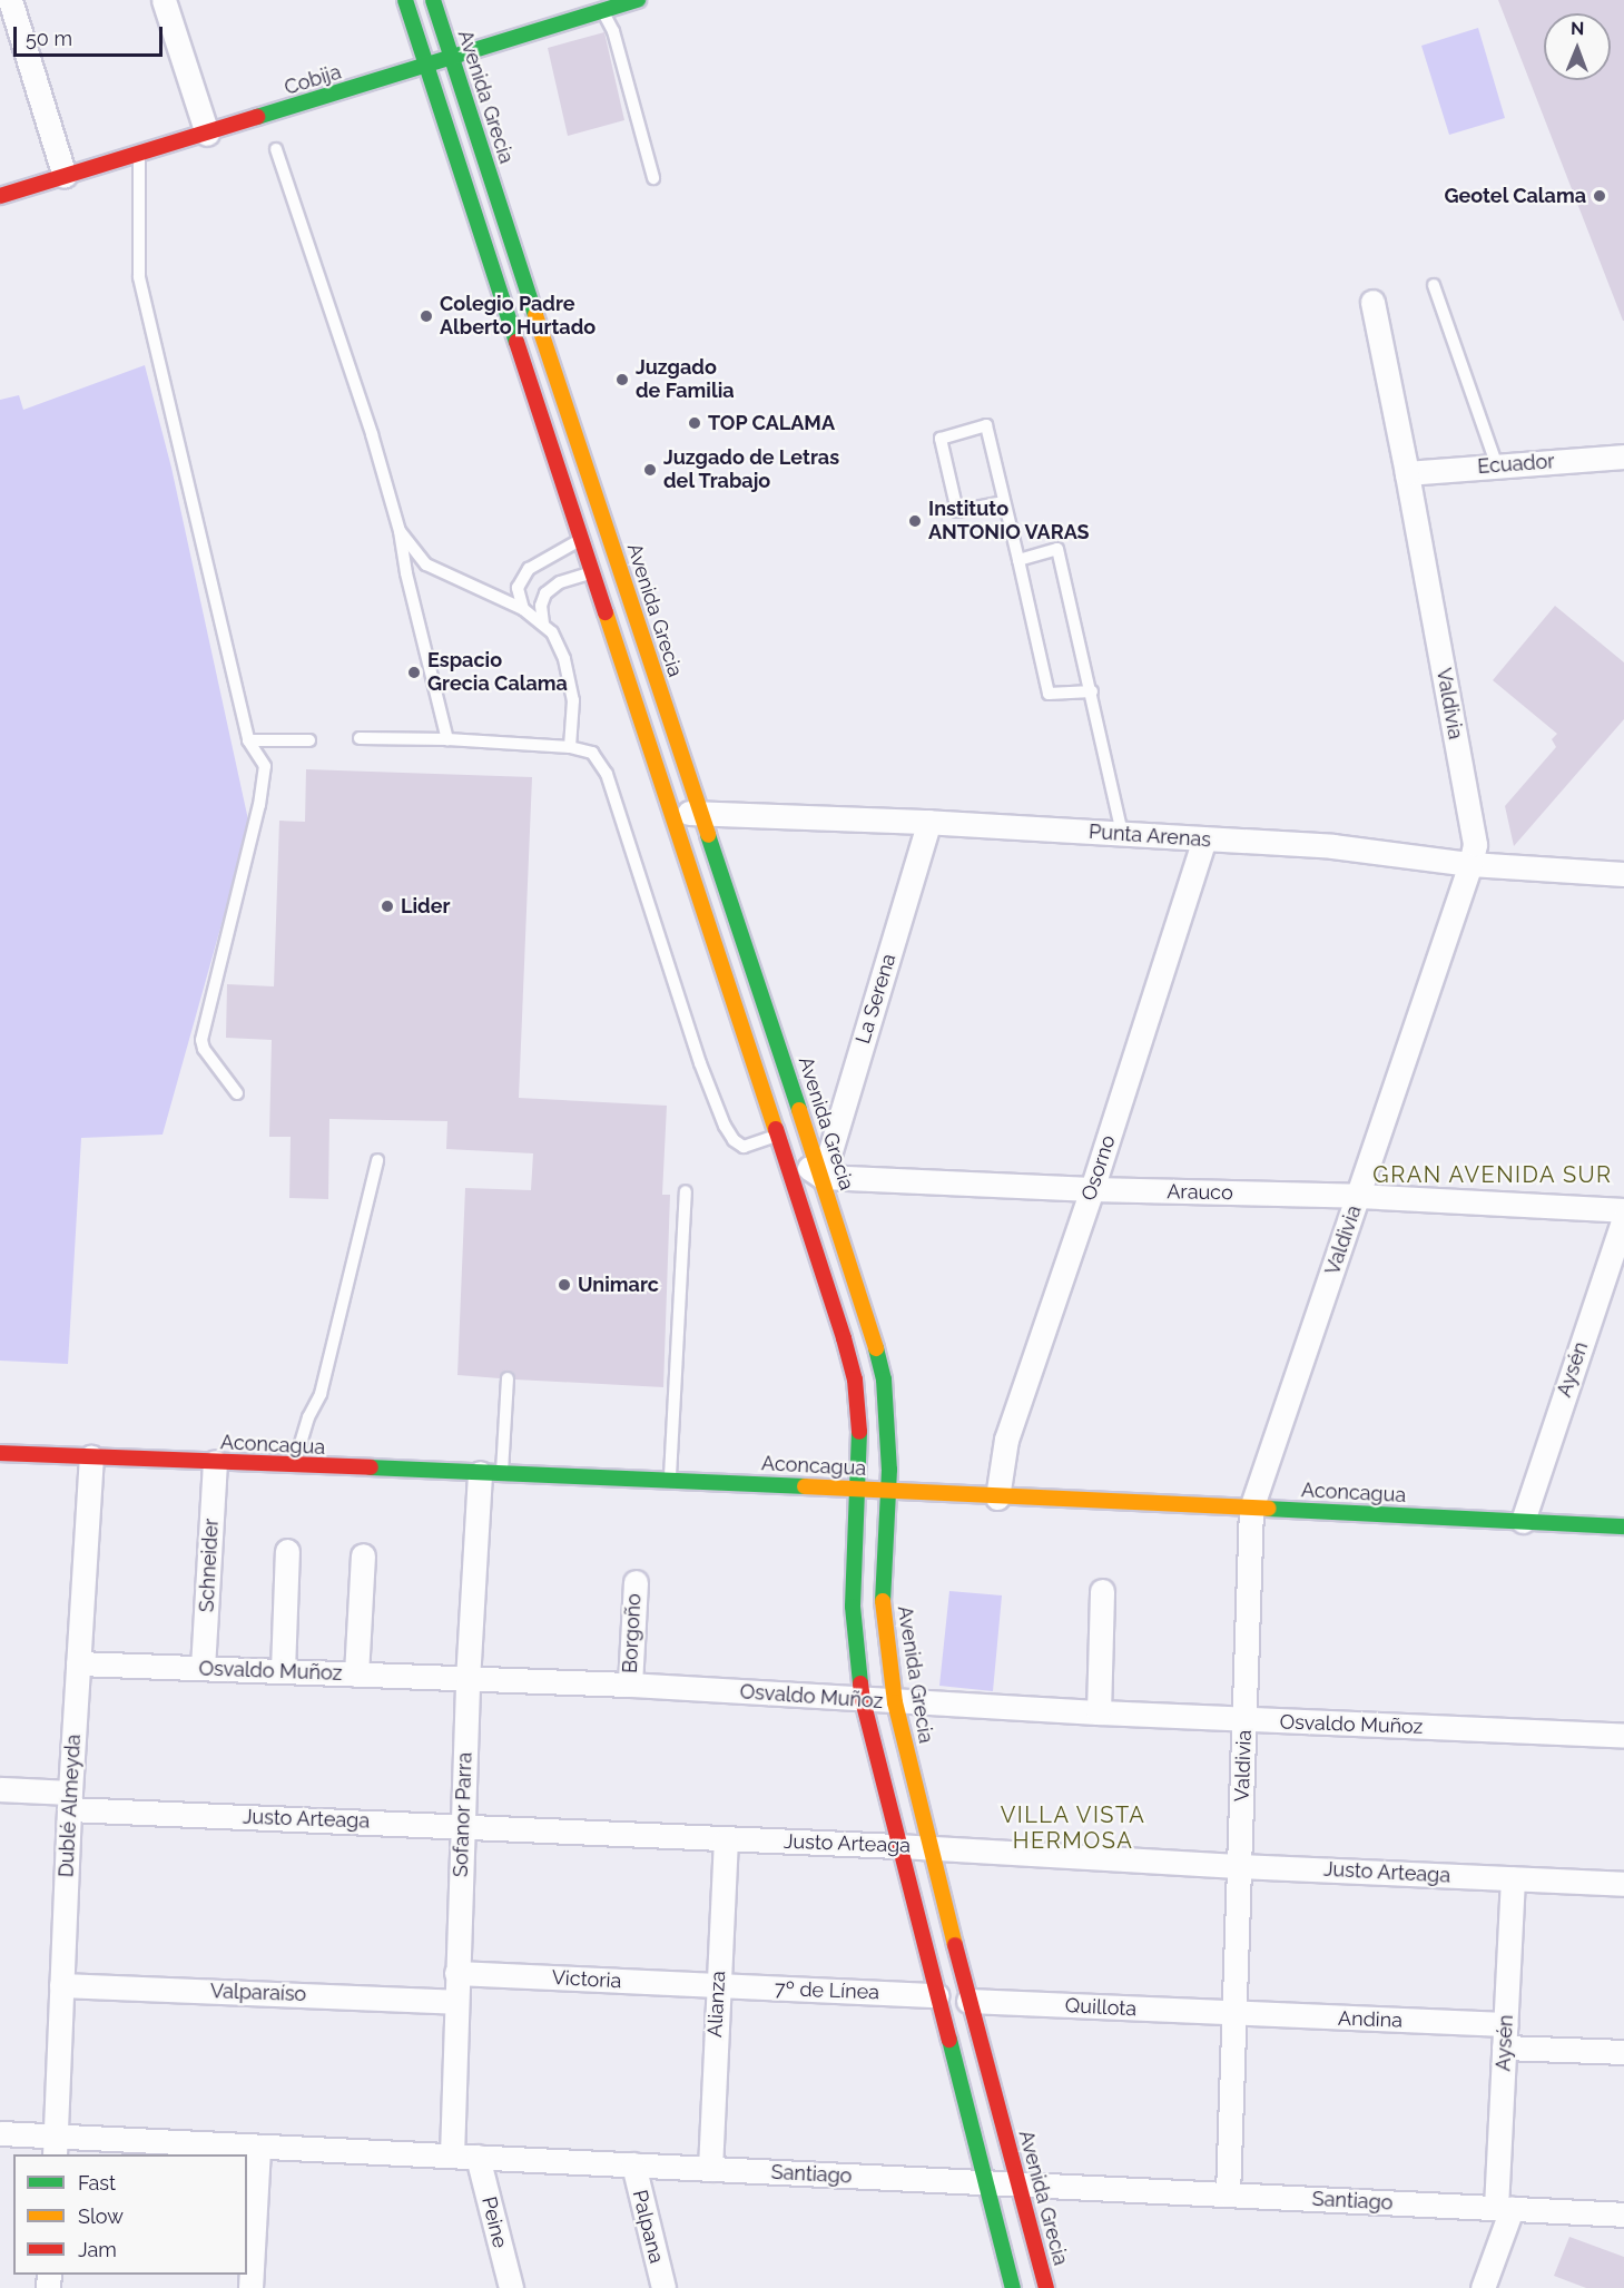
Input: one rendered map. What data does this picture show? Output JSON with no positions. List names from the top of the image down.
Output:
{
  "streets": {
    "main road": ["Cobija", "Avenida Grecia", "Aconcagua"],
    "street": [
      "Ecuador",
      "Valdivia",
      "Punta Arenas",
      "La Serena",
      "Osorno",
      "Arauco",
      "Aysén",
      "Schneider",
      "Borgoño",
      "Osvaldo Muñoz",
      "Dublé Almeyda",
      "Sofanor Parra",
      "Justo Arteaga",
      "Victoria",
      "7º de Línea",
      "Valparaíso",
      "Alianza",
      "Quillota",
      "Andina",
      "Santiago",
      "Peine",
      "Palpana"
    ]
  },
  "crossings": [
    ["Cobija", "Avenida Grecia"],
    ["Avenida Grecia", "Punta Arenas"],
    ["Avenida Grecia", "La Serena"],
    ["Avenida Grecia", "Arauco"],
    ["Avenida Grecia", "Aconcagua"],
    ["Avenida Grecia", "Osvaldo Muñoz"],
    ["Avenida Grecia", "Justo Arteaga"],
    ["Avenida Grecia", "Quillota"],
    ["Avenida Grecia", "Santiago"],
    ["Ecuador", "Valdivia"],
    ["Valdivia", "Punta Arenas"],
    ["Valdivia", "Arauco"],
    ["Valdivia", "Aconcagua"],
    ["Valdivia", "Osvaldo Muñoz"],
    ["Valdivia", "Justo Arteaga"],
    ["Valdivia", "Quillota"],
    ["Valdivia", "Andina"],
    ["Valdivia", "Santiago"],
    ["Punta Arenas", "La Serena"],
    ["Punta Arenas", "Osorno"],
    ["La Serena", "Arauco"],
    ["Osorno", "Arauco"],
    ["Osorno", "Aconcagua"],
    ["Aysén", "Aconcagua"],
    ["Aysén", "Justo Arteaga"],
    ["Aysén", "Andina"],
    ["Aysén", "Santiago"],
    ["Aconcagua", "Schneider"],
    ["Aconcagua", "Dublé Almeyda"],
    ["Aconcagua", "Sofanor Parra"],
    ["Schneider", "Osvaldo Muñoz"],
    ["Borgoño", "Osvaldo Muñoz"],
    ["Osvaldo Muñoz", "Dublé Almeyda"],
    ["Osvaldo Muñoz", "Sofanor Parra"],
    ["Dublé Almeyda", "Justo Arteaga"],
    ["Dublé Almeyda", "Valparaíso"],
    ["Dublé Almeyda", "Santiago"],
    ["Sofanor Parra", "Justo Arteaga"],
    ["Sofanor Parra", "Victoria"],
    ["Sofanor Parra", "Valparaíso"],
    ["Sofanor Parra", "Santiago"],
    ["Justo Arteaga", "Alianza"],
    ["Victoria", "7º de Línea"],
    ["Victoria", "Alianza"],
    ["7º de Línea", "Alianza"],
    ["Alianza", "Santiago"],
    ["Quillota", "Andina"],
    ["Santiago", "Peine"],
    ["Santiago", "Palpana"]
  ],
  "districts": ["GRAN AVENIDA SUR", "VILLA VISTA HERMOSA"],
  "places": [
    "Geotel Calama",
    "Colegio Padre Alberto Hurtado",
    "Juzgado de Familia",
    "TOP CALAMA",
    "Juzgado de Letras del Trabajo",
    "Instituto ANTONIO VARAS",
    "Espacio Grecia Calama",
    "Lider",
    "Unimarc"
  ],
  "legend": ["Fast", "Slow", "Jam"],
  "scale_bar": "50 m",
  "north": "top"
}
